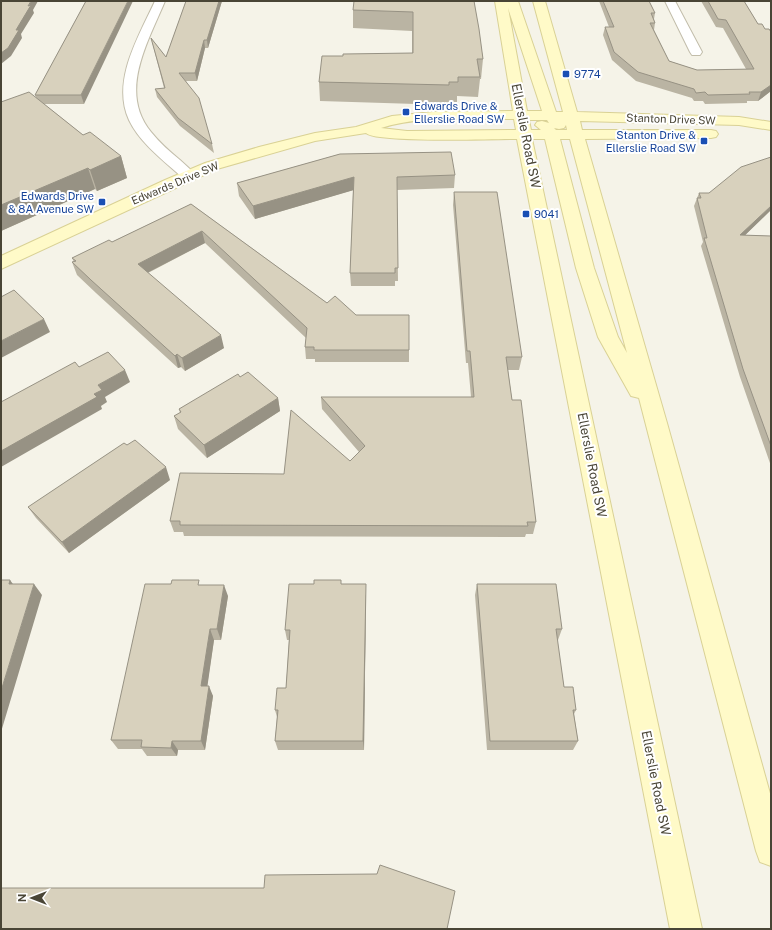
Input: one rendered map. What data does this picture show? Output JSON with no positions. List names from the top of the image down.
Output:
{
  "streets": {
    "main road": ["Stanton Drive SW", "Ellerslie Road SW", "Edwards Drive SW"]
  },
  "crossings": [
    ["Stanton Drive SW", "Edwards Drive SW"],
    ["Ellerslie Road SW", "Edwards Drive SW"]
  ],
  "places": {
    "transit": [
      "9774",
      "Edwards Drive & Ellerslie Road SW",
      "Stanton Drive & Ellerslie Road SW",
      "Edwards Drive & 8A Avenue SW",
      "9041"
    ]
  },
  "north": "left"
}
